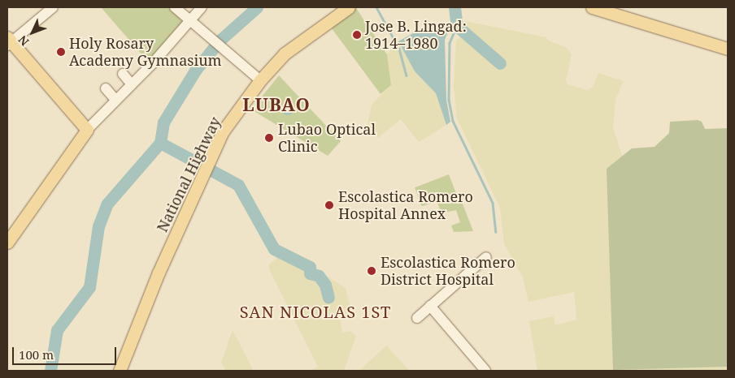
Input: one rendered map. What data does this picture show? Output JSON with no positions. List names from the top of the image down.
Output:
{
  "streets": {
    "main road": ["National Highway"]
  },
  "districts": ["LUBAO", "SAN NICOLAS 1ST"],
  "places": [
    "Jose B. Lingad: 1914–1980",
    "Holy Rosary Academy Gymnasium",
    "Lubao Optical Clinic",
    "Escolastica Romero Hospital Annex",
    "Escolastica Romero District Hospital"
  ],
  "scale_bar": "100 m",
  "north": "bottom left"
}
